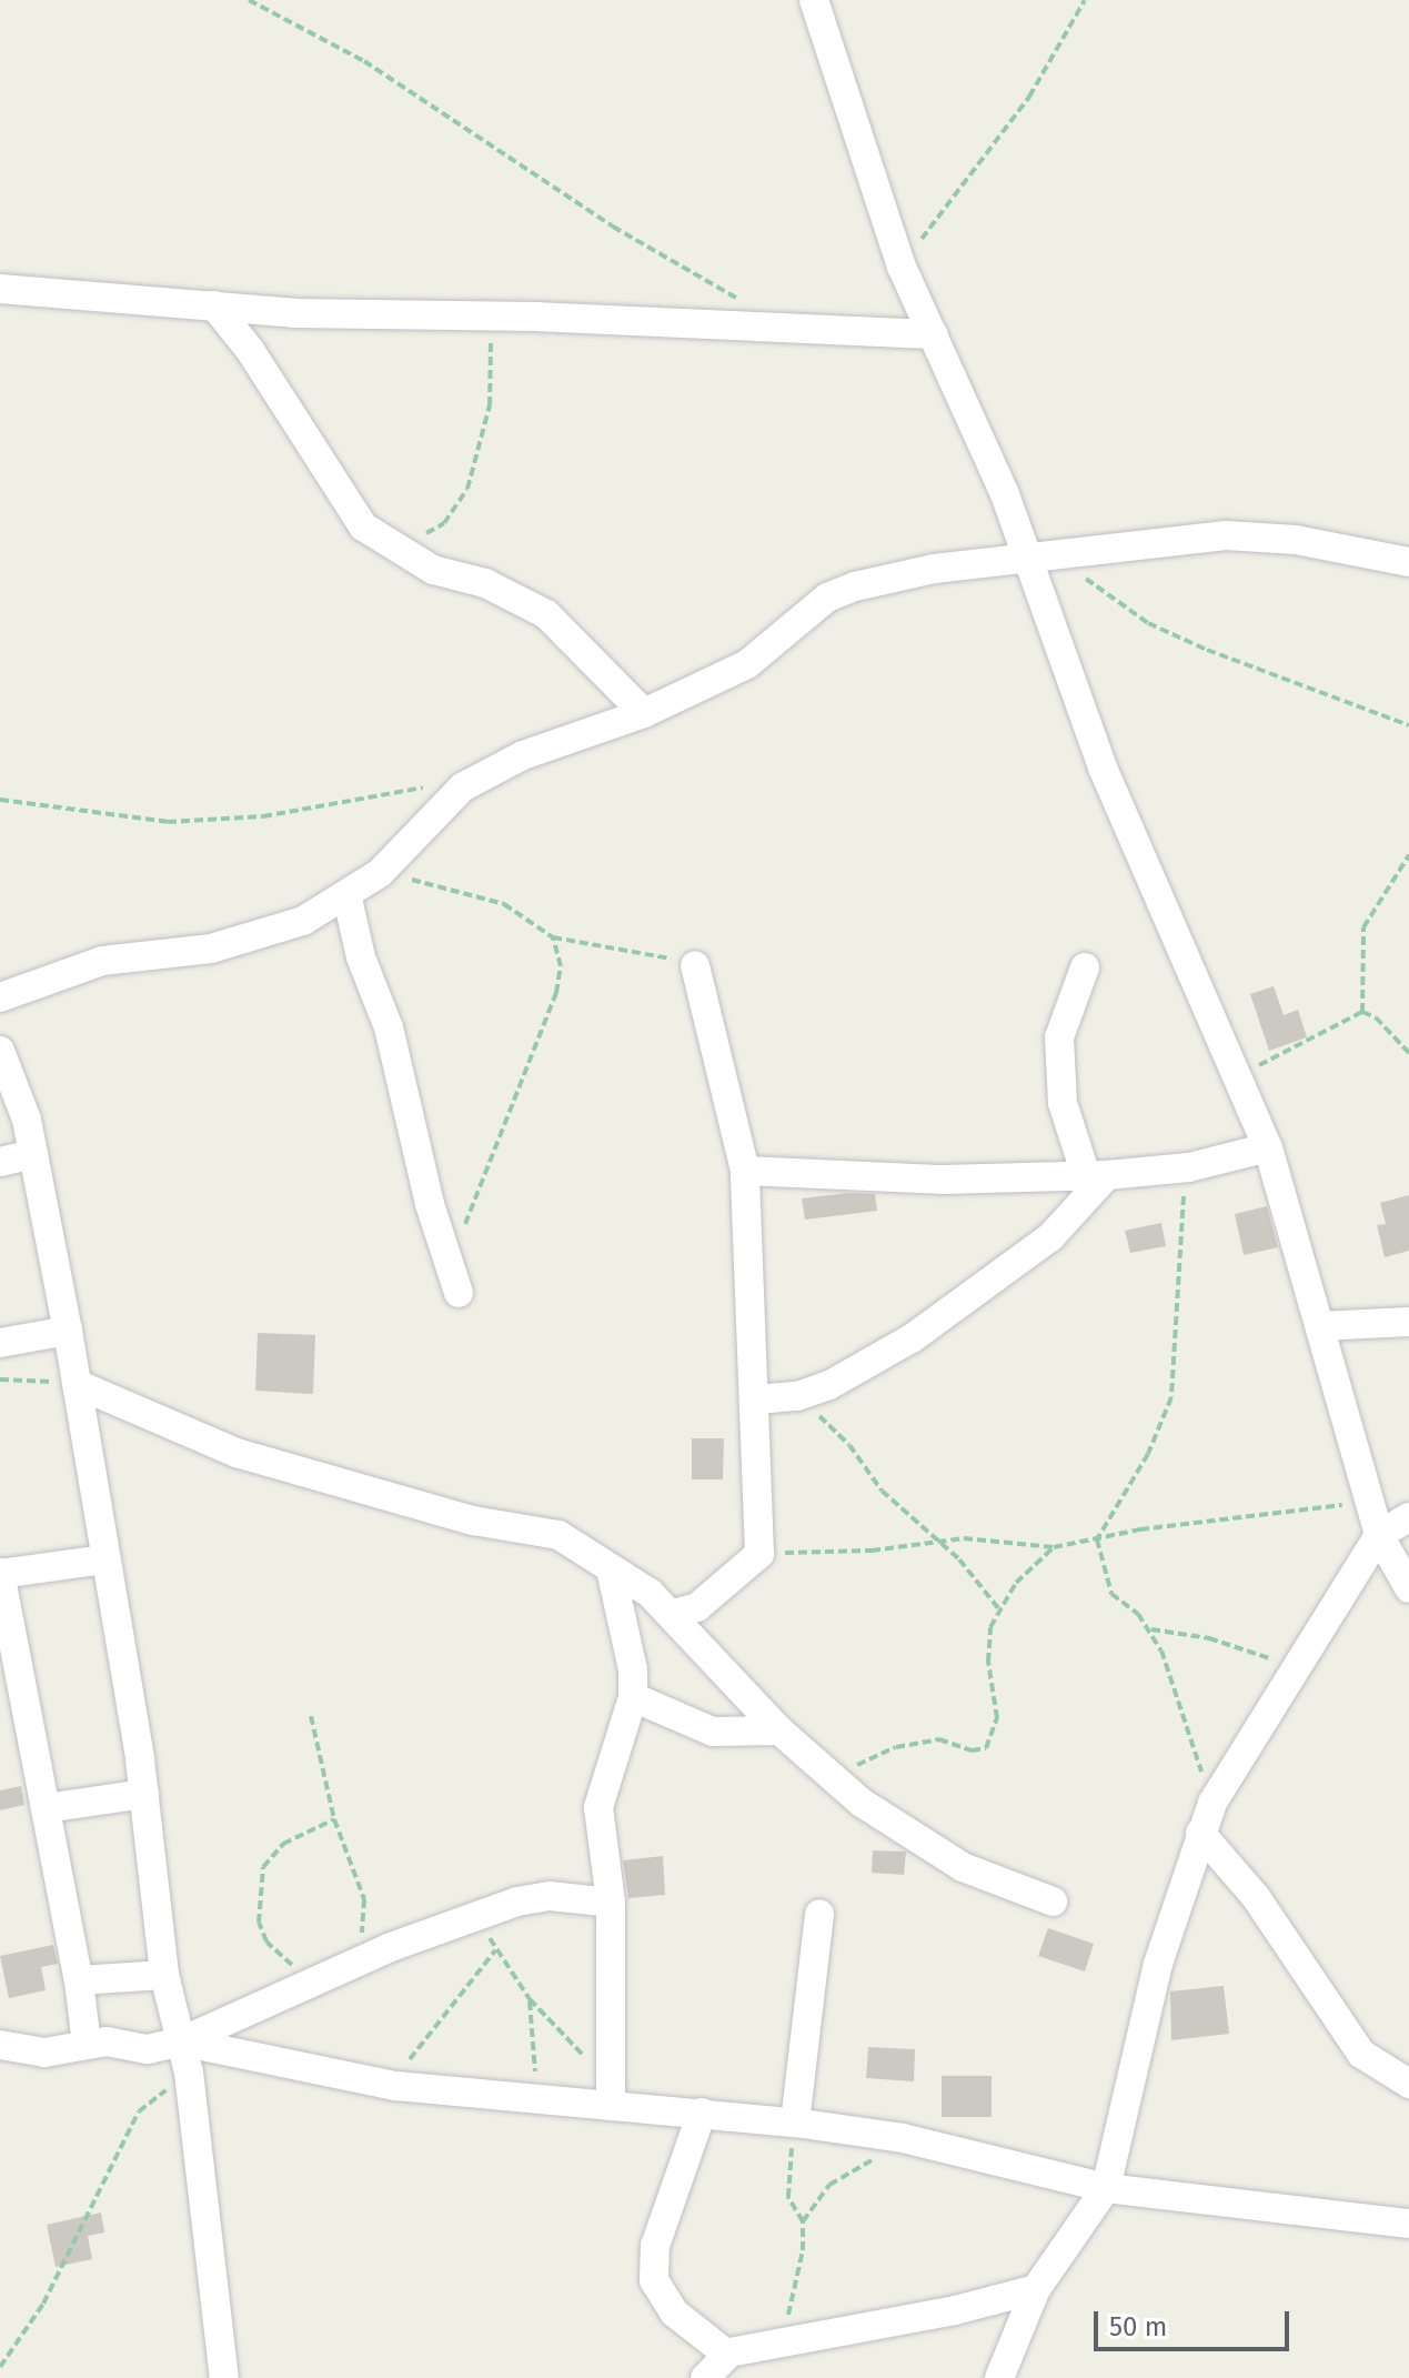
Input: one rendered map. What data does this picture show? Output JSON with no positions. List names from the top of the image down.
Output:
{
  "scale_bar": "50 m"
}
